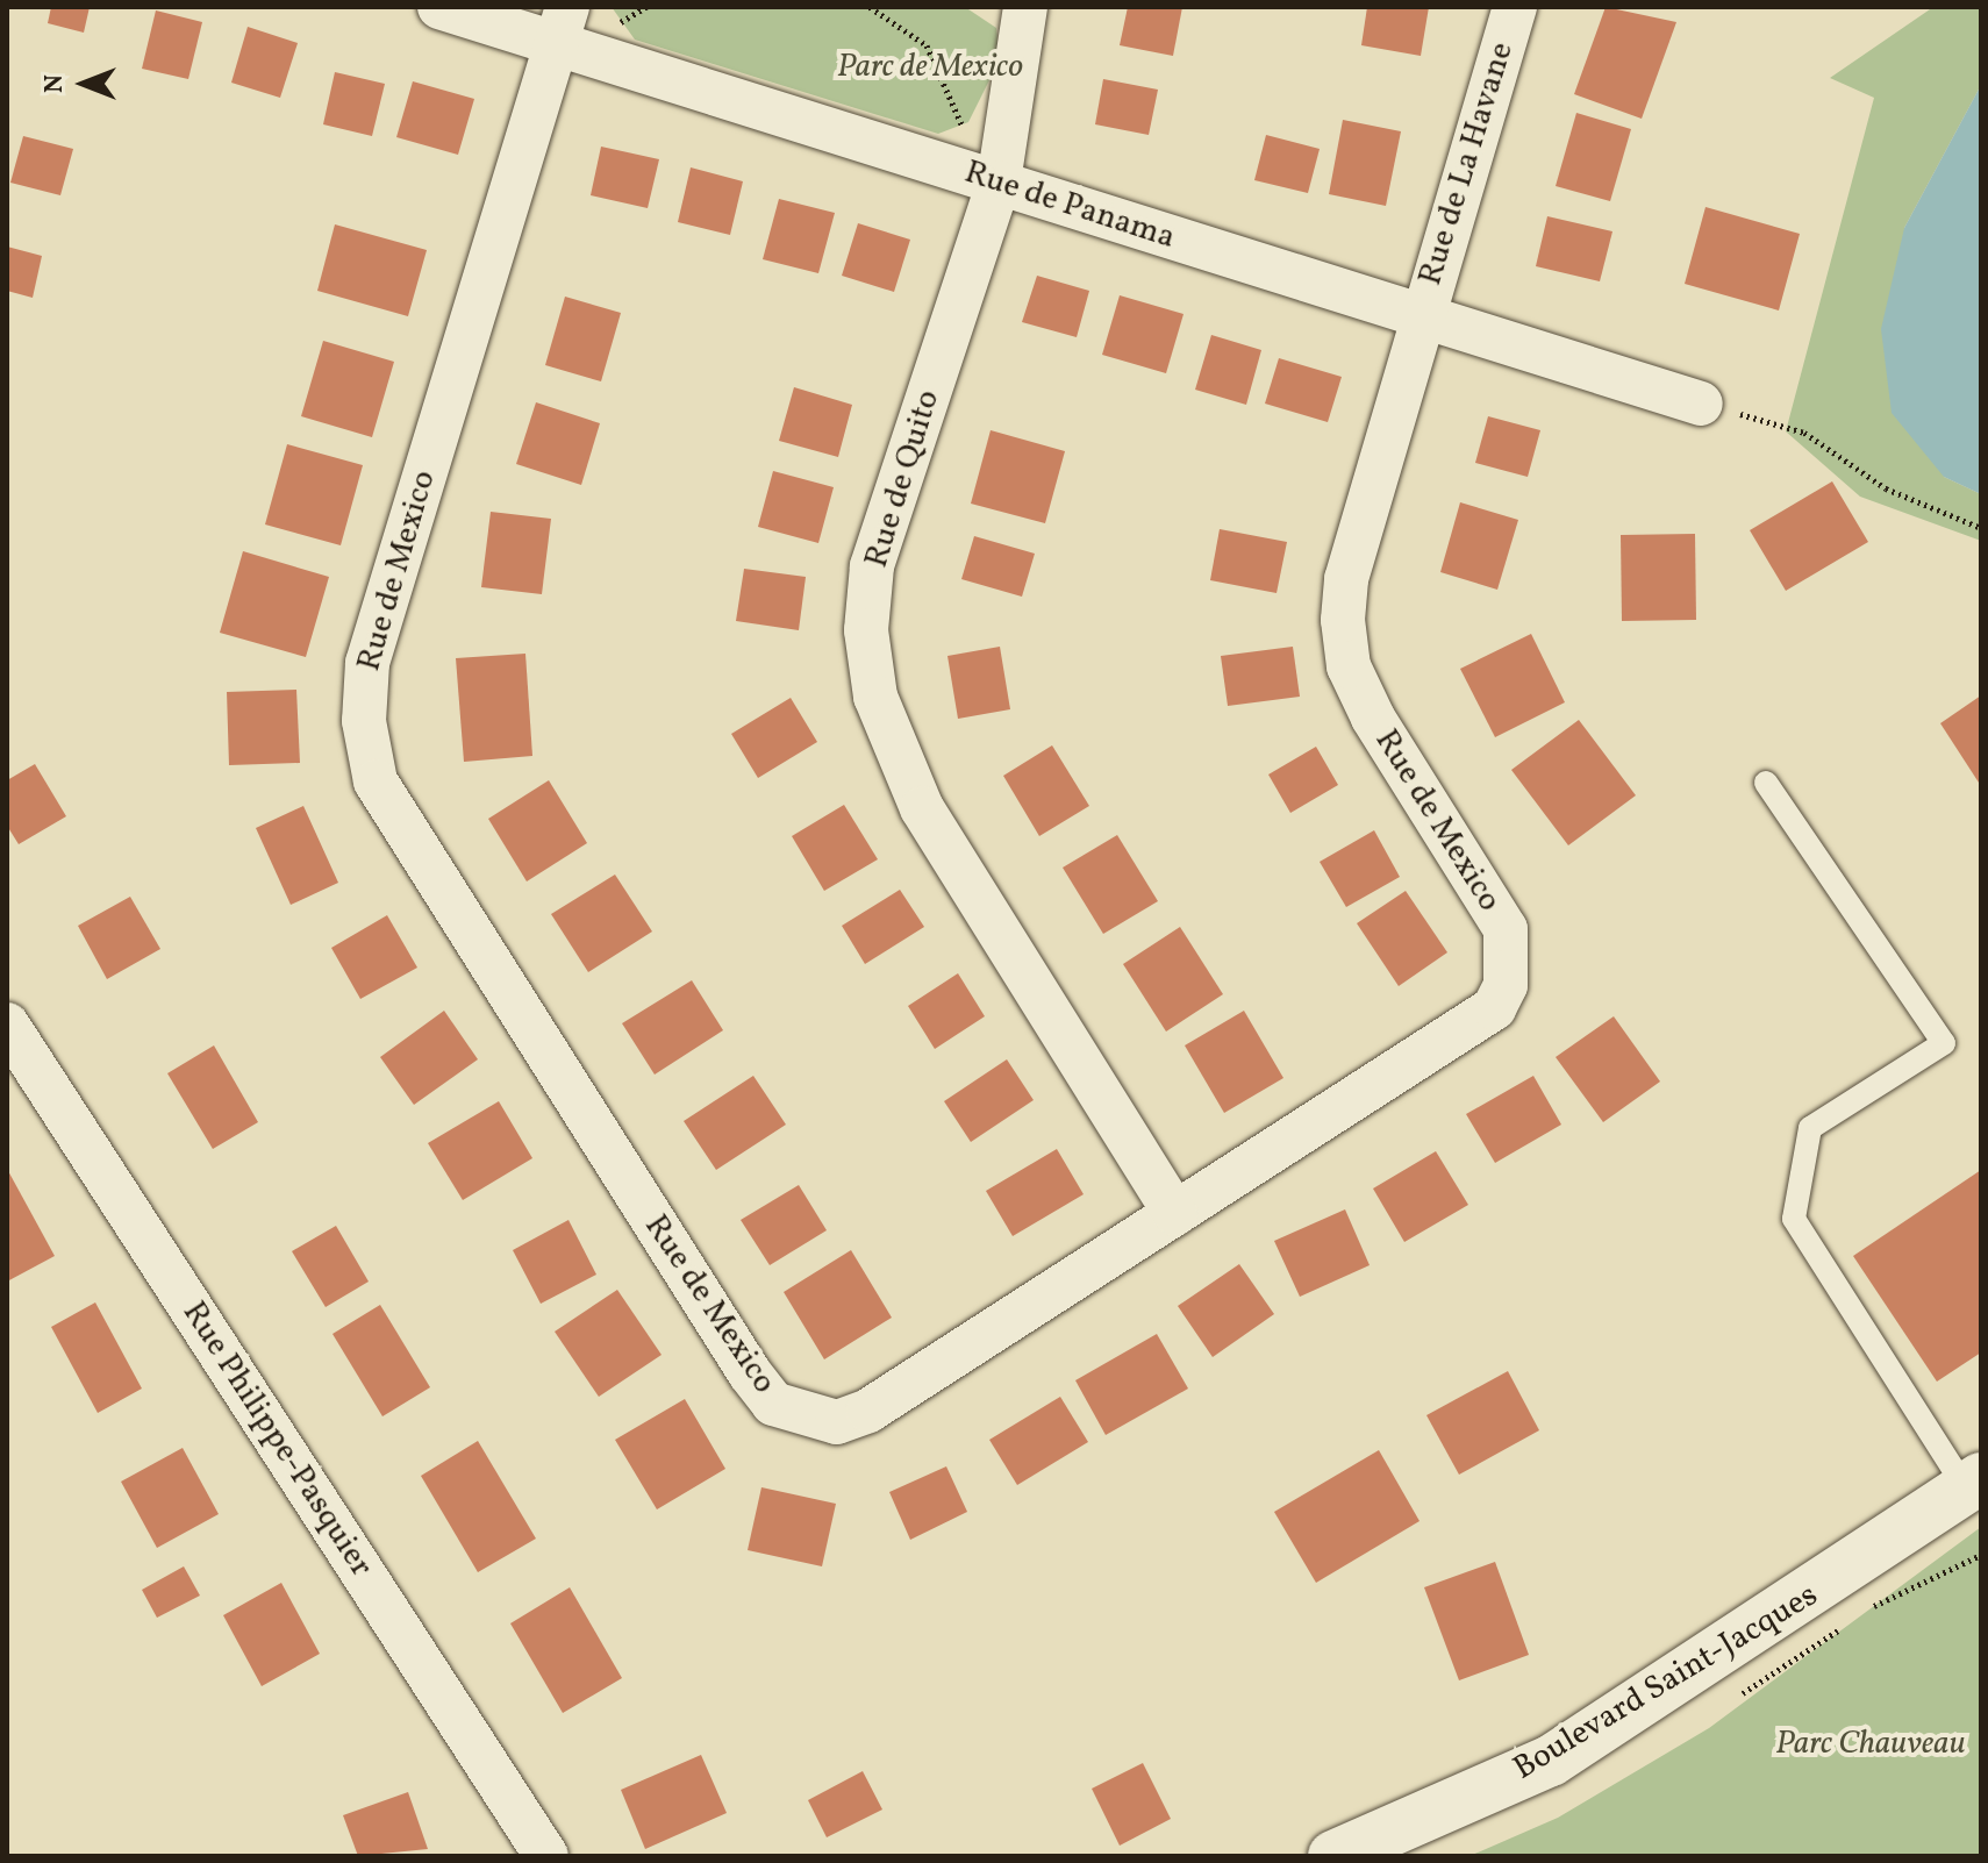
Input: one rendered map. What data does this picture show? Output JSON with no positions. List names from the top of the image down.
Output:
{
  "streets": {
    "street": [
      "Rue de La Havane",
      "Rue de Panama",
      "Rue de Quito",
      "Rue de Mexico",
      "Rue Philippe-Pasquier",
      "Boulevard Saint-Jacques"
    ]
  },
  "crossings": [
    ["Rue de La Havane", "Rue de Panama"],
    ["Rue de La Havane", "Rue de Mexico"],
    ["Rue de Panama", "Rue de Quito"],
    ["Rue de Panama", "Rue de Mexico"],
    ["Rue de Quito", "Rue de Mexico"]
  ],
  "parks": ["Parc de Mexico", "Parc Chauveau"],
  "north": "left"
}
